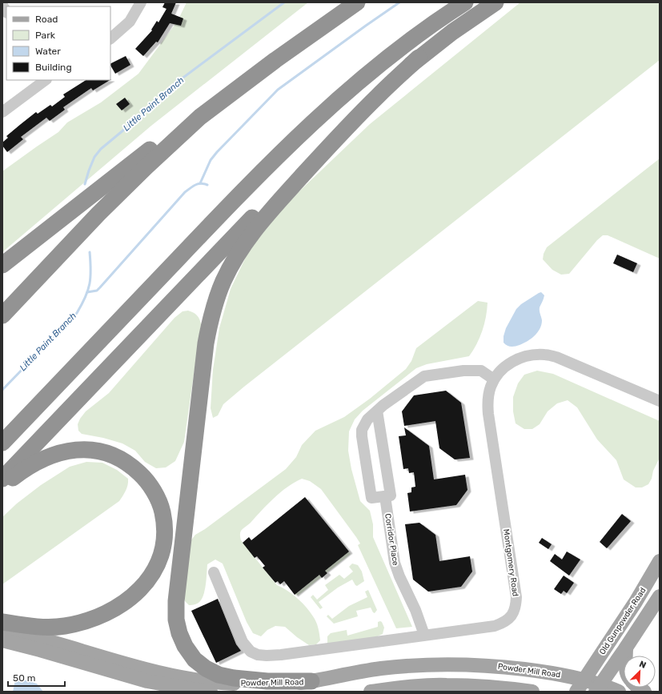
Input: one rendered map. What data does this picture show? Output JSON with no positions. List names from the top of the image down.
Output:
{
  "streets": {
    "main road": ["Old Gunpowder Road", "Powder Mill Road"],
    "street": ["Corridor Place", "Montgomery Road"]
  },
  "crossings": [
    ["Corridor Place", "Montgomery Road"],
    ["Old Gunpowder Road", "Powder Mill Road"]
  ],
  "water": ["Little Paint Branch"],
  "legend": [
    "Road",
    "Park",
    "Water",
    "Building"
  ],
  "scale_bar": "50 m",
  "north": "top right"
}
